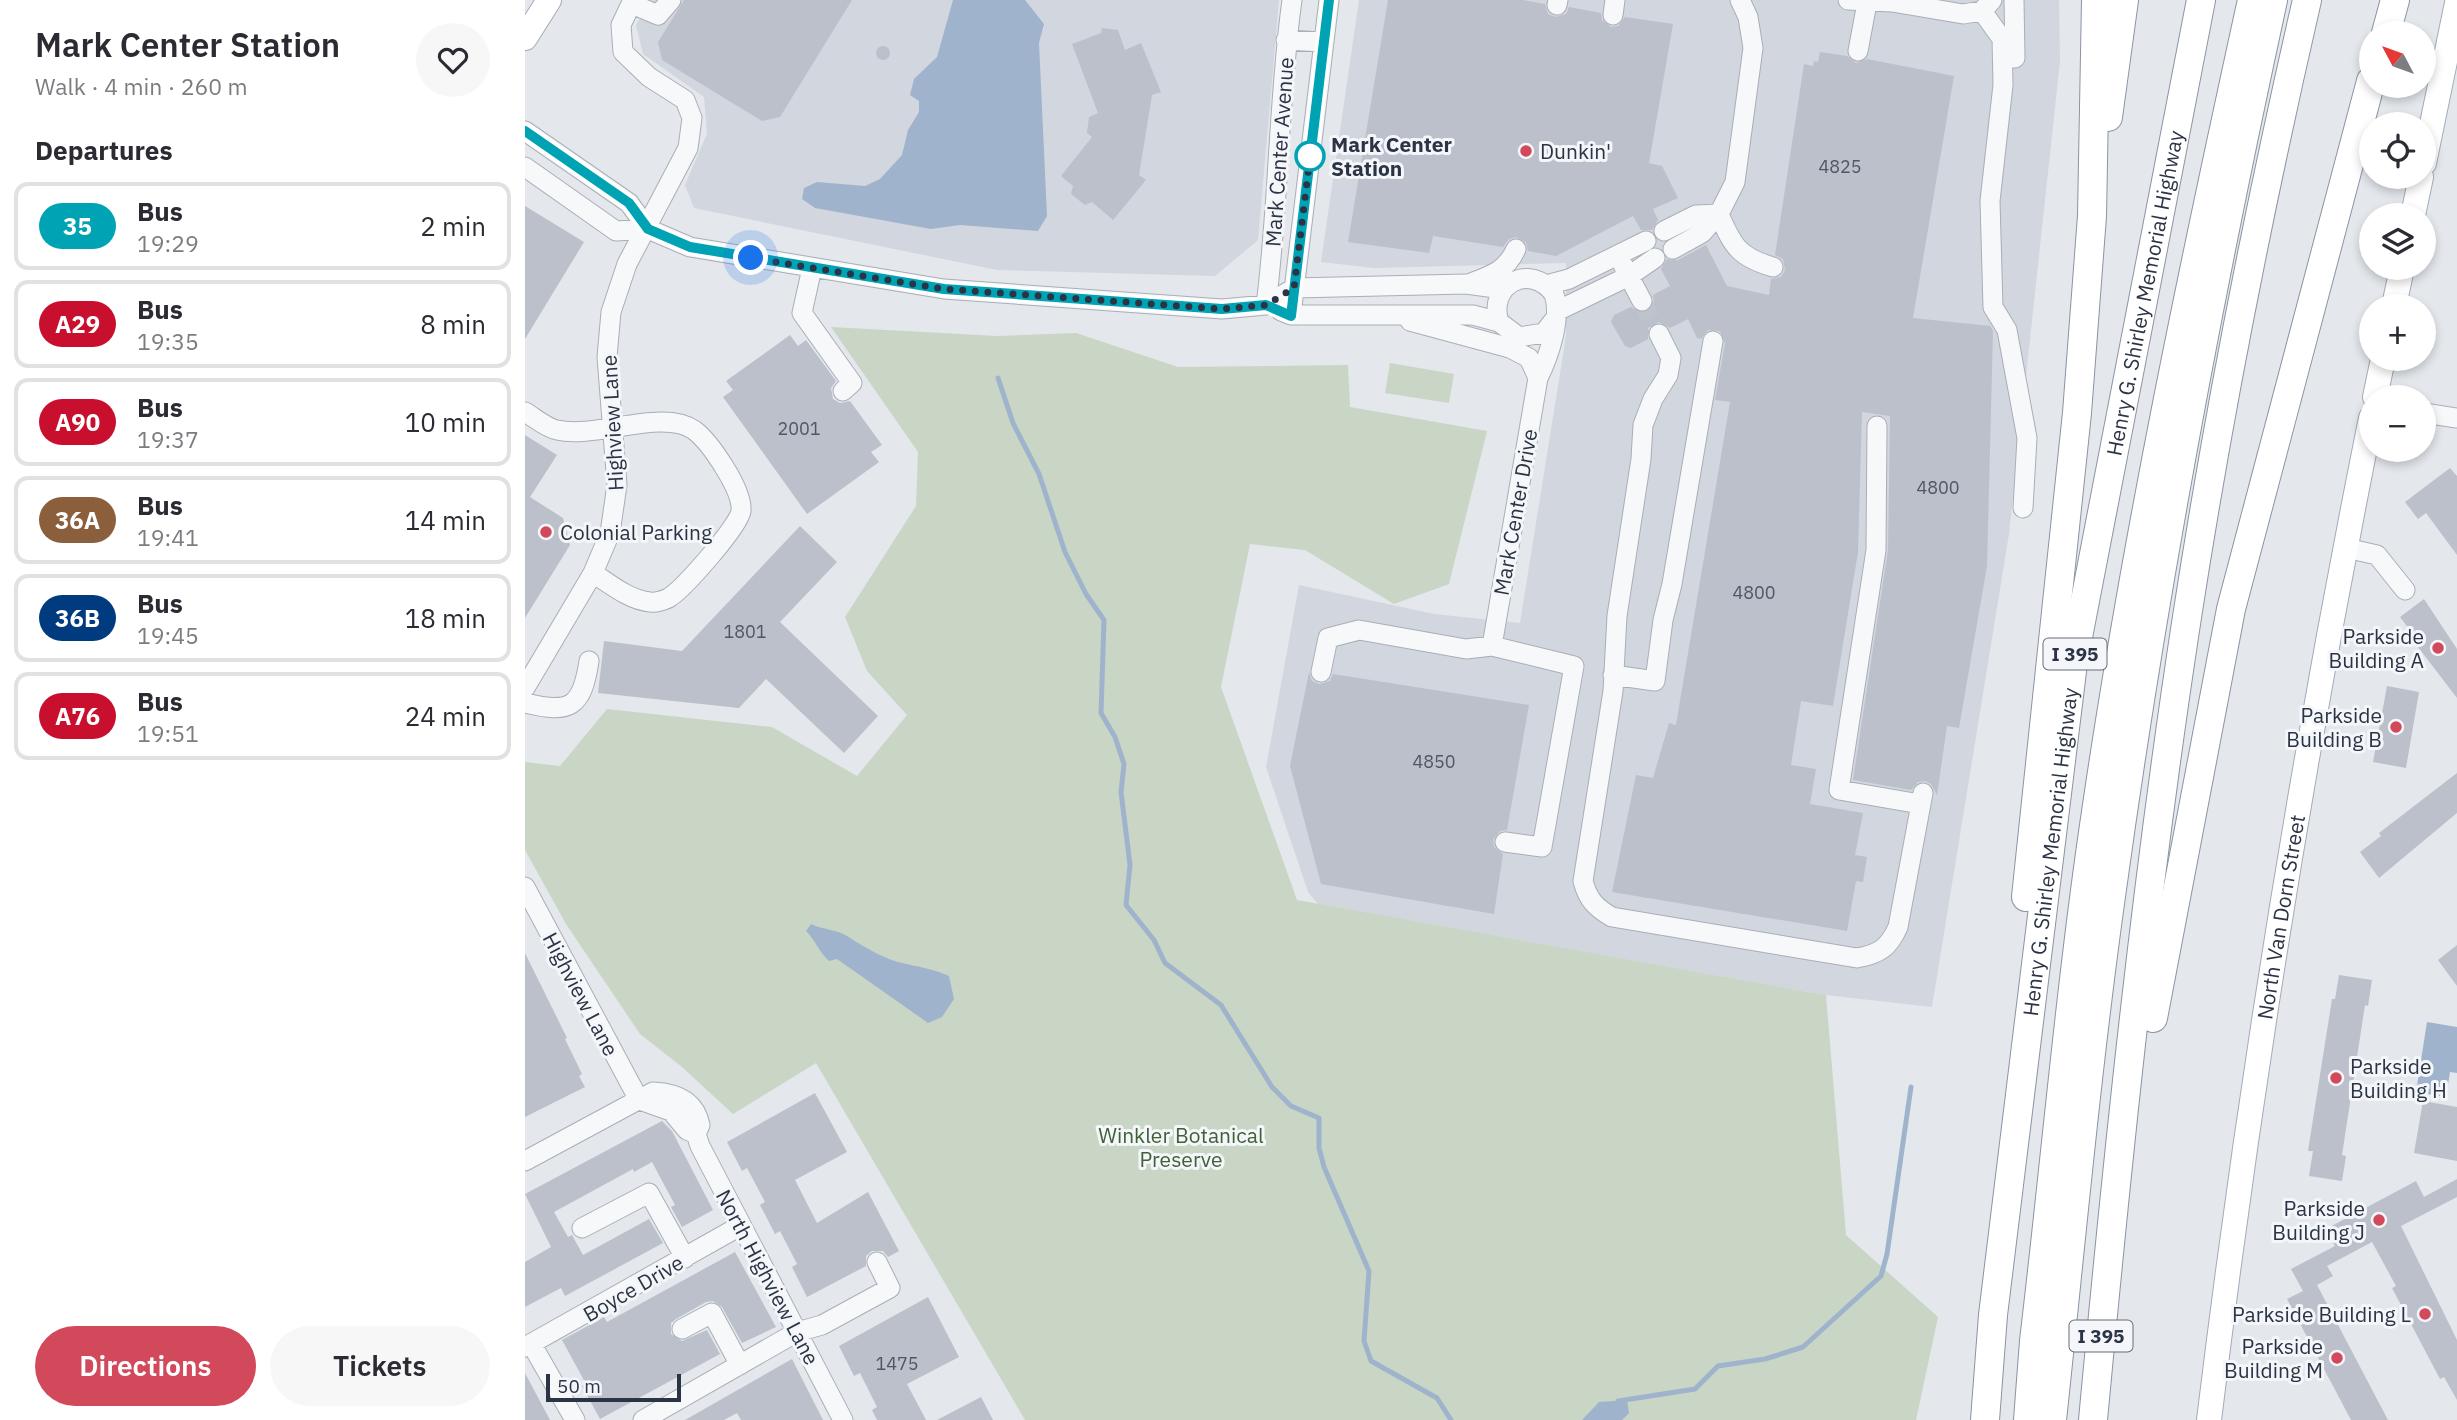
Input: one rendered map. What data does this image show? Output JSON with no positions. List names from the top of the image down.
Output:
{
  "streets": {
    "highway": ["Henry G. Shirley Memorial Highway", "I 395"],
    "main road": ["North Van Dorn Street"],
    "street": [
      "Mark Center Avenue",
      "Highview Lane",
      "Mark Center Drive",
      "North Highview Lane",
      "Boyce Drive"
    ]
  },
  "crossings": [
    ["Highview Lane", "North Highview Lane"],
    ["North Highview Lane", "Boyce Drive"]
  ],
  "parks": ["Winkler Botanical Preserve"],
  "places": [
    "Dunkin'",
    "Mark Center Station",
    "Colonial Parking",
    "Parkside Building A",
    "Parkside Building B",
    "Parkside Building H",
    "Parkside Building J",
    "Parkside Building L",
    "Parkside Building M"
  ],
  "lines": ["bus line 35"],
  "house_numbers": [
    "4825",
    "2001",
    "4800",
    "4800",
    "1801",
    "4850",
    "1475"
  ],
  "scale_bar": "50 m",
  "north": "top left",
  "page": {
    "heading": [
      ["Mark Center Station", "Walk · 4 min · 260 m"],
      "Departures"
    ],
    "map_buttons": ["+", "−"],
    "list": [
      {
        "mark": "35",
        "name": "Bus",
        "note": "19:29",
        "value": "2 min"
      },
      {
        "mark": "A29",
        "name": "Bus",
        "note": "19:35",
        "value": "8 min"
      },
      {
        "mark": "A90",
        "name": "Bus",
        "note": "19:37",
        "value": "10 min"
      },
      {
        "mark": "36A",
        "name": "Bus",
        "note": "19:41",
        "value": "14 min"
      },
      {
        "mark": "36B",
        "name": "Bus",
        "note": "19:45",
        "value": "18 min"
      },
      {
        "mark": "A76",
        "name": "Bus",
        "note": "19:51",
        "value": "24 min"
      }
    ],
    "buttons": ["Directions", "Tickets"],
    "scale": "50 m"
  }
}
